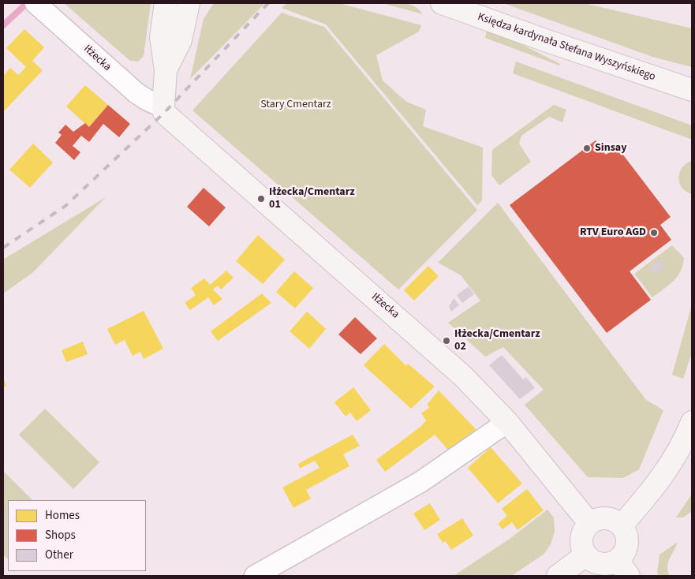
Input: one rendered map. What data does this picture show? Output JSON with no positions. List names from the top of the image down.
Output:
{
  "streets": {
    "street": ["Księdza kardynała Stefana Wyszyńskiego", "Iłżecka"]
  },
  "parks": ["Stary Cmentarz"],
  "places": [
    "Sinsay",
    "Iłżecka/Cmentarz 01",
    "RTV Euro AGD",
    "Iłżecka/Cmentarz 02"
  ],
  "legend": ["Homes", "Shops", "Other"]
}
